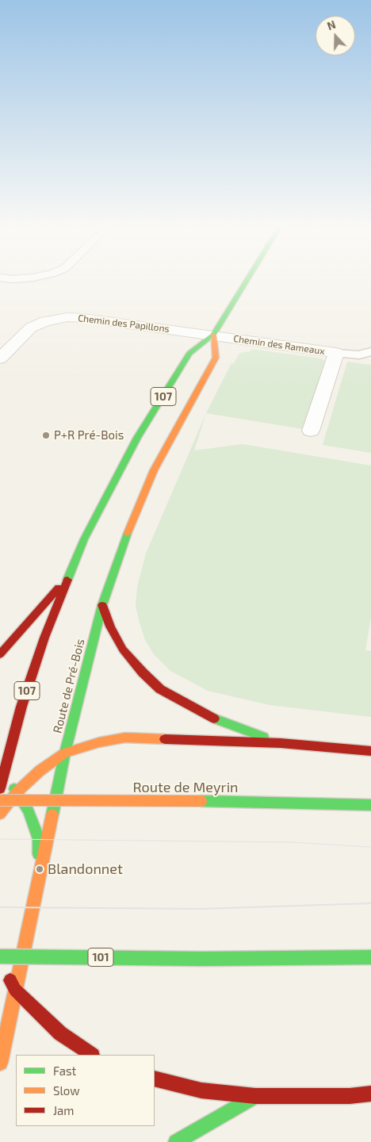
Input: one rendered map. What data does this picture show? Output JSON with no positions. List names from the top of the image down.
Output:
{
  "streets": {
    "main road": [
      "107",
      "Route de Pré-Bois",
      "Route de Meyrin",
      "101"
    ],
    "street": ["Chemin des Papillons", "Chemin des Rameaux"]
  },
  "crossings": [
    ["Chemin des Papillons", "Chemin des Rameaux"],
    ["Chemin des Papillons", "107"],
    ["Chemin des Papillons", "Route de Pré-Bois"],
    ["Chemin des Rameaux", "107"],
    ["Chemin des Rameaux", "Route de Pré-Bois"],
    ["107", "Route de Pré-Bois"]
  ],
  "places": ["P+R Pré-Bois", "Blandonnet"],
  "legend": ["Fast", "Slow", "Jam"],
  "north": "top"
}
